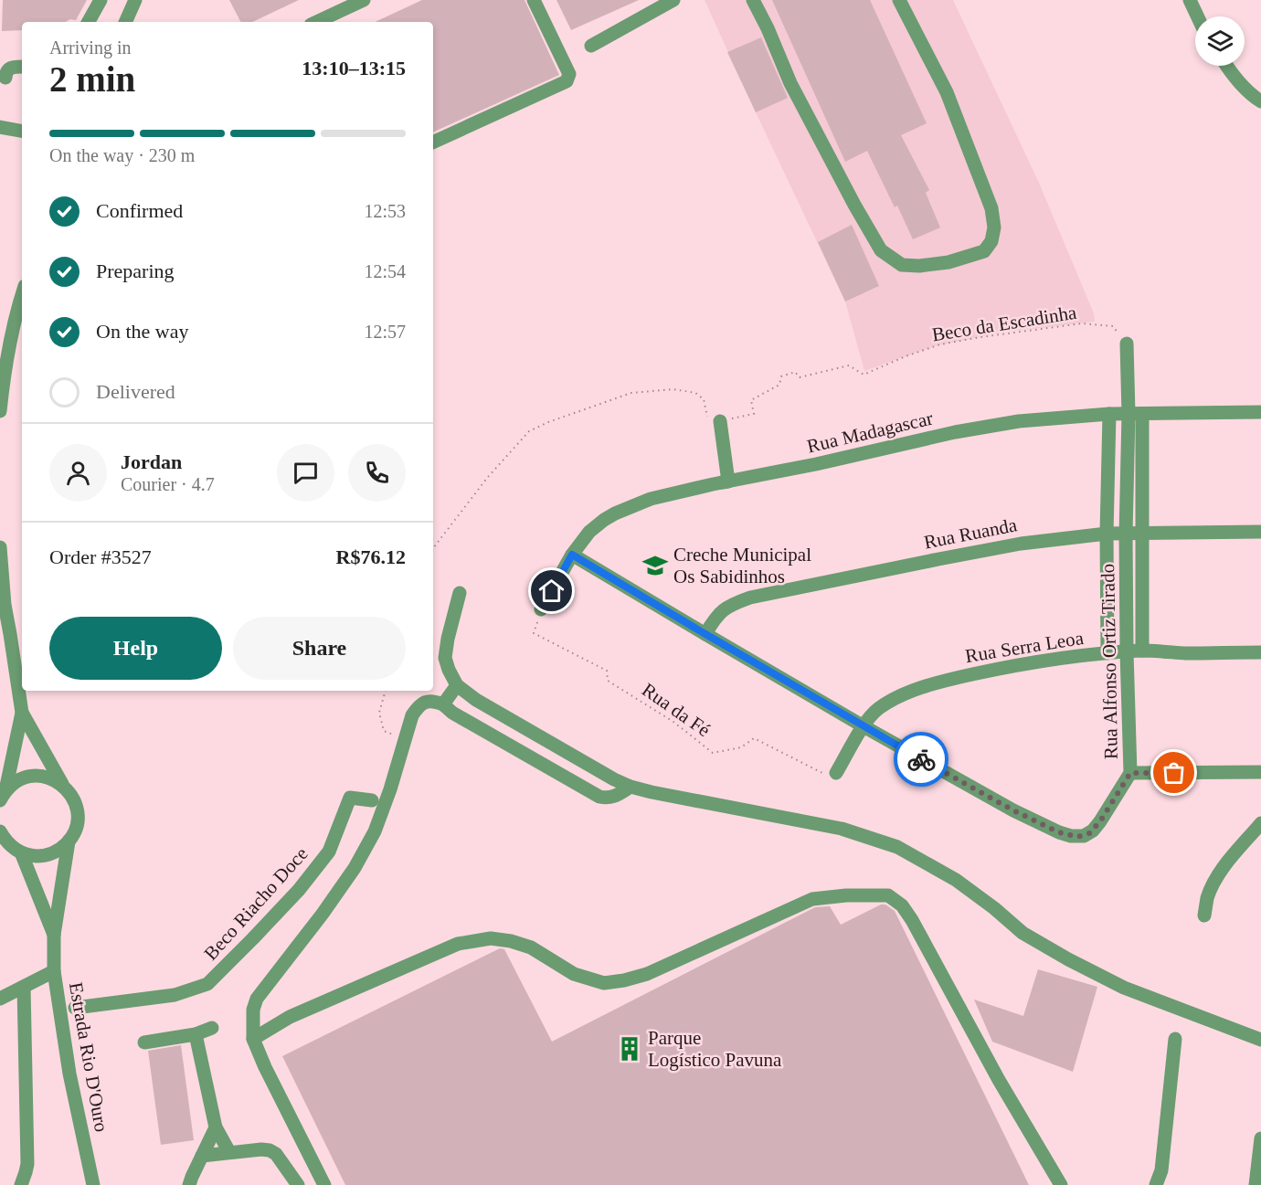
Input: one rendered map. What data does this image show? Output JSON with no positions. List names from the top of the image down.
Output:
{
  "streets": {
    "street": [
      "Rua Madagascar",
      "Rua Ruanda",
      "Rua Serra Leoa",
      "Rua Alfonso Ortiz Tirado",
      "Beco Riacho Doce",
      "Estrada Rio D'Ouro"
    ],
    "path": ["Beco da Escadinha", "Rua da Fé"]
  },
  "crossings": [
    ["Beco da Escadinha", "Rua Alfonso Ortiz Tirado"],
    ["Rua Madagascar", "Rua Alfonso Ortiz Tirado"],
    ["Rua Madagascar", "Rua da Fé"],
    ["Rua Ruanda", "Rua Alfonso Ortiz Tirado"],
    ["Rua Serra Leoa", "Rua Alfonso Ortiz Tirado"],
    ["Rua Serra Leoa", "Rua da Fé"]
  ],
  "places": {
    "school or university": ["Creche Municipal Os Sabidinhos"],
    "building": ["Parque Logístico Pavuna"]
  },
  "page": {
    "heading": ["2 min", "Arriving in", "13:10–13:15"],
    "panel": [
      "Jordan",
      "Courier · 4.7",
      "Order #3527",
      "R$76.12"
    ],
    "bar": "On the way · 230 m",
    "list": [
      ["Confirmed", "12:53"],
      ["Preparing", "12:54"],
      ["On the way", "12:57"],
      "Delivered"
    ],
    "buttons": ["Help", "Share"]
  }
}
